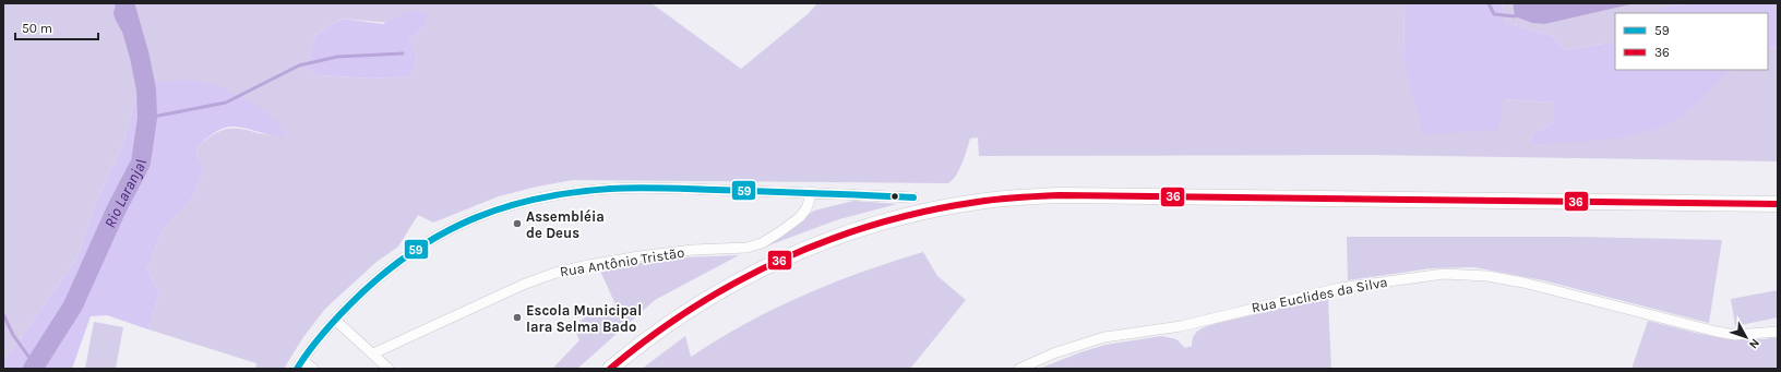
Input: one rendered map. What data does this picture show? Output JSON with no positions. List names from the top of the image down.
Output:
{
  "streets": {
    "street": ["Rua Antônio Tristão", "Rua Euclides da Silva"]
  },
  "water": ["Rio Laranjal"],
  "places": ["Assembléia de Deus", "Escola Municipal Iara Selma Bado"],
  "lines": ["transit line 59", "transit line 36"],
  "legend": ["59", "36"],
  "scale_bar": "50 m",
  "north": "bottom right"
}
